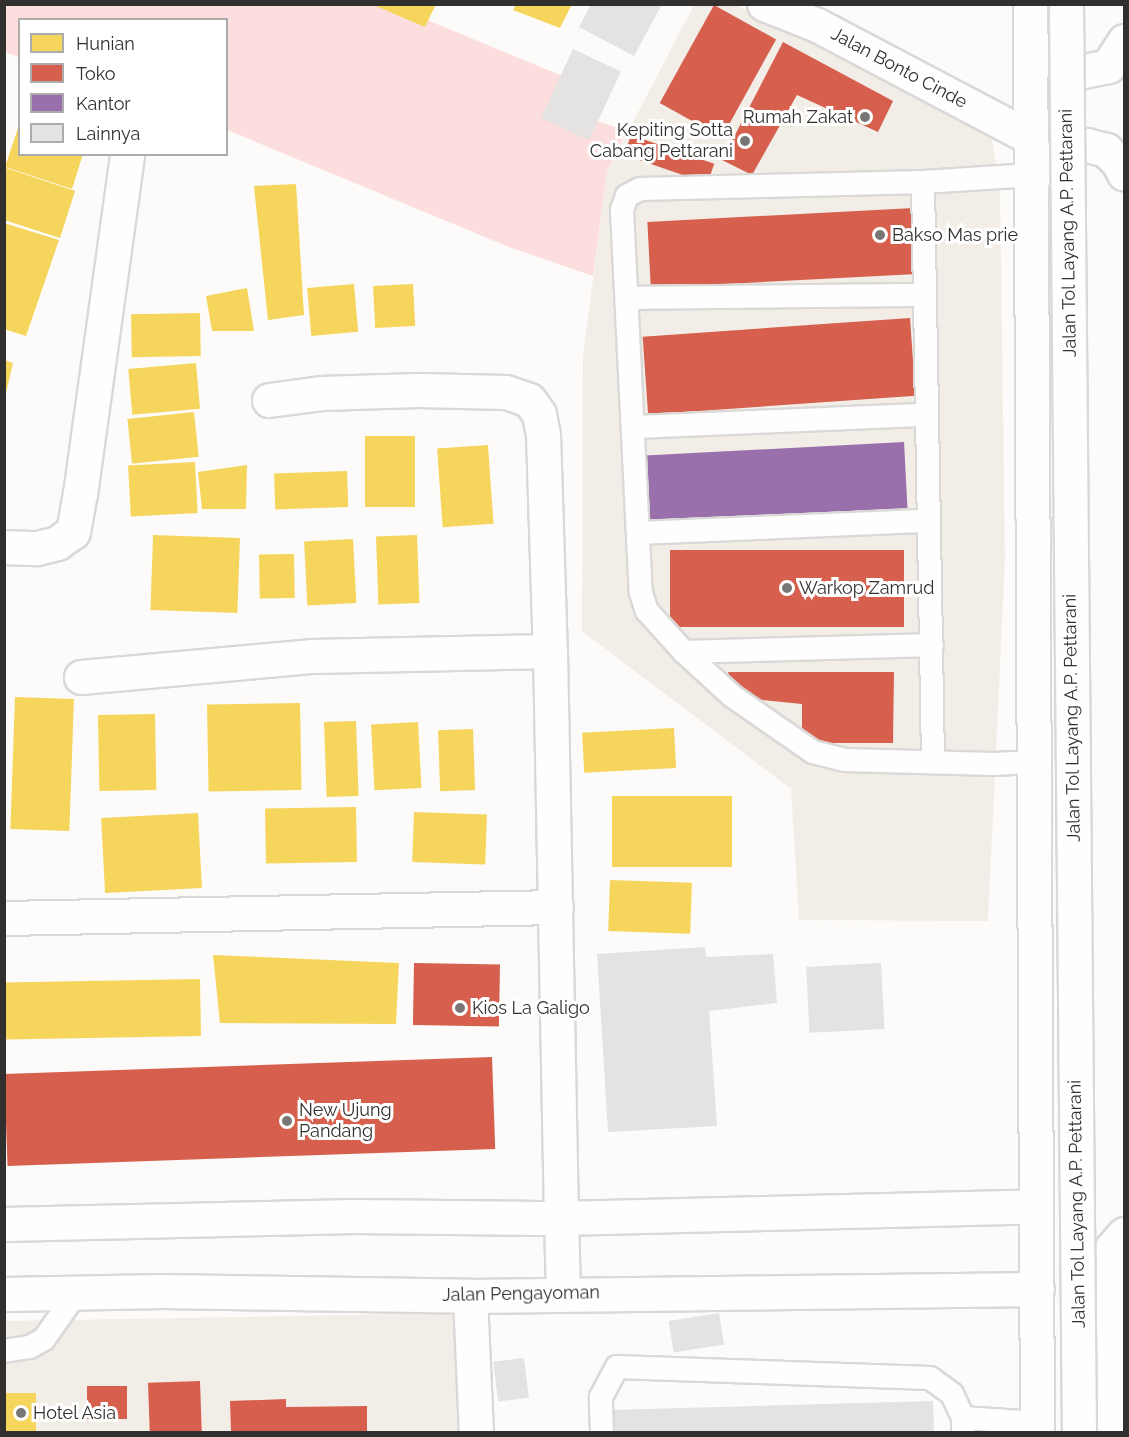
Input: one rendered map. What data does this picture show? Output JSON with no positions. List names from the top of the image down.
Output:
{
  "streets": {
    "main road": ["Jalan Bonto Cinde", "Jalan Tol Layang A.P. Pettarani", "Jalan Pengayoman"]
  },
  "places": [
    "Rumah Zakat",
    "Kepiting Sotta Cabang Pettarani",
    "Bakso Mas prie",
    "Warkop Zamrud",
    "Kios La Galigo",
    "New Ujung Pandang",
    "Hotel Asia"
  ],
  "legend": [
    "Hunian",
    "Toko",
    "Kantor",
    "Lainnya"
  ]
}
